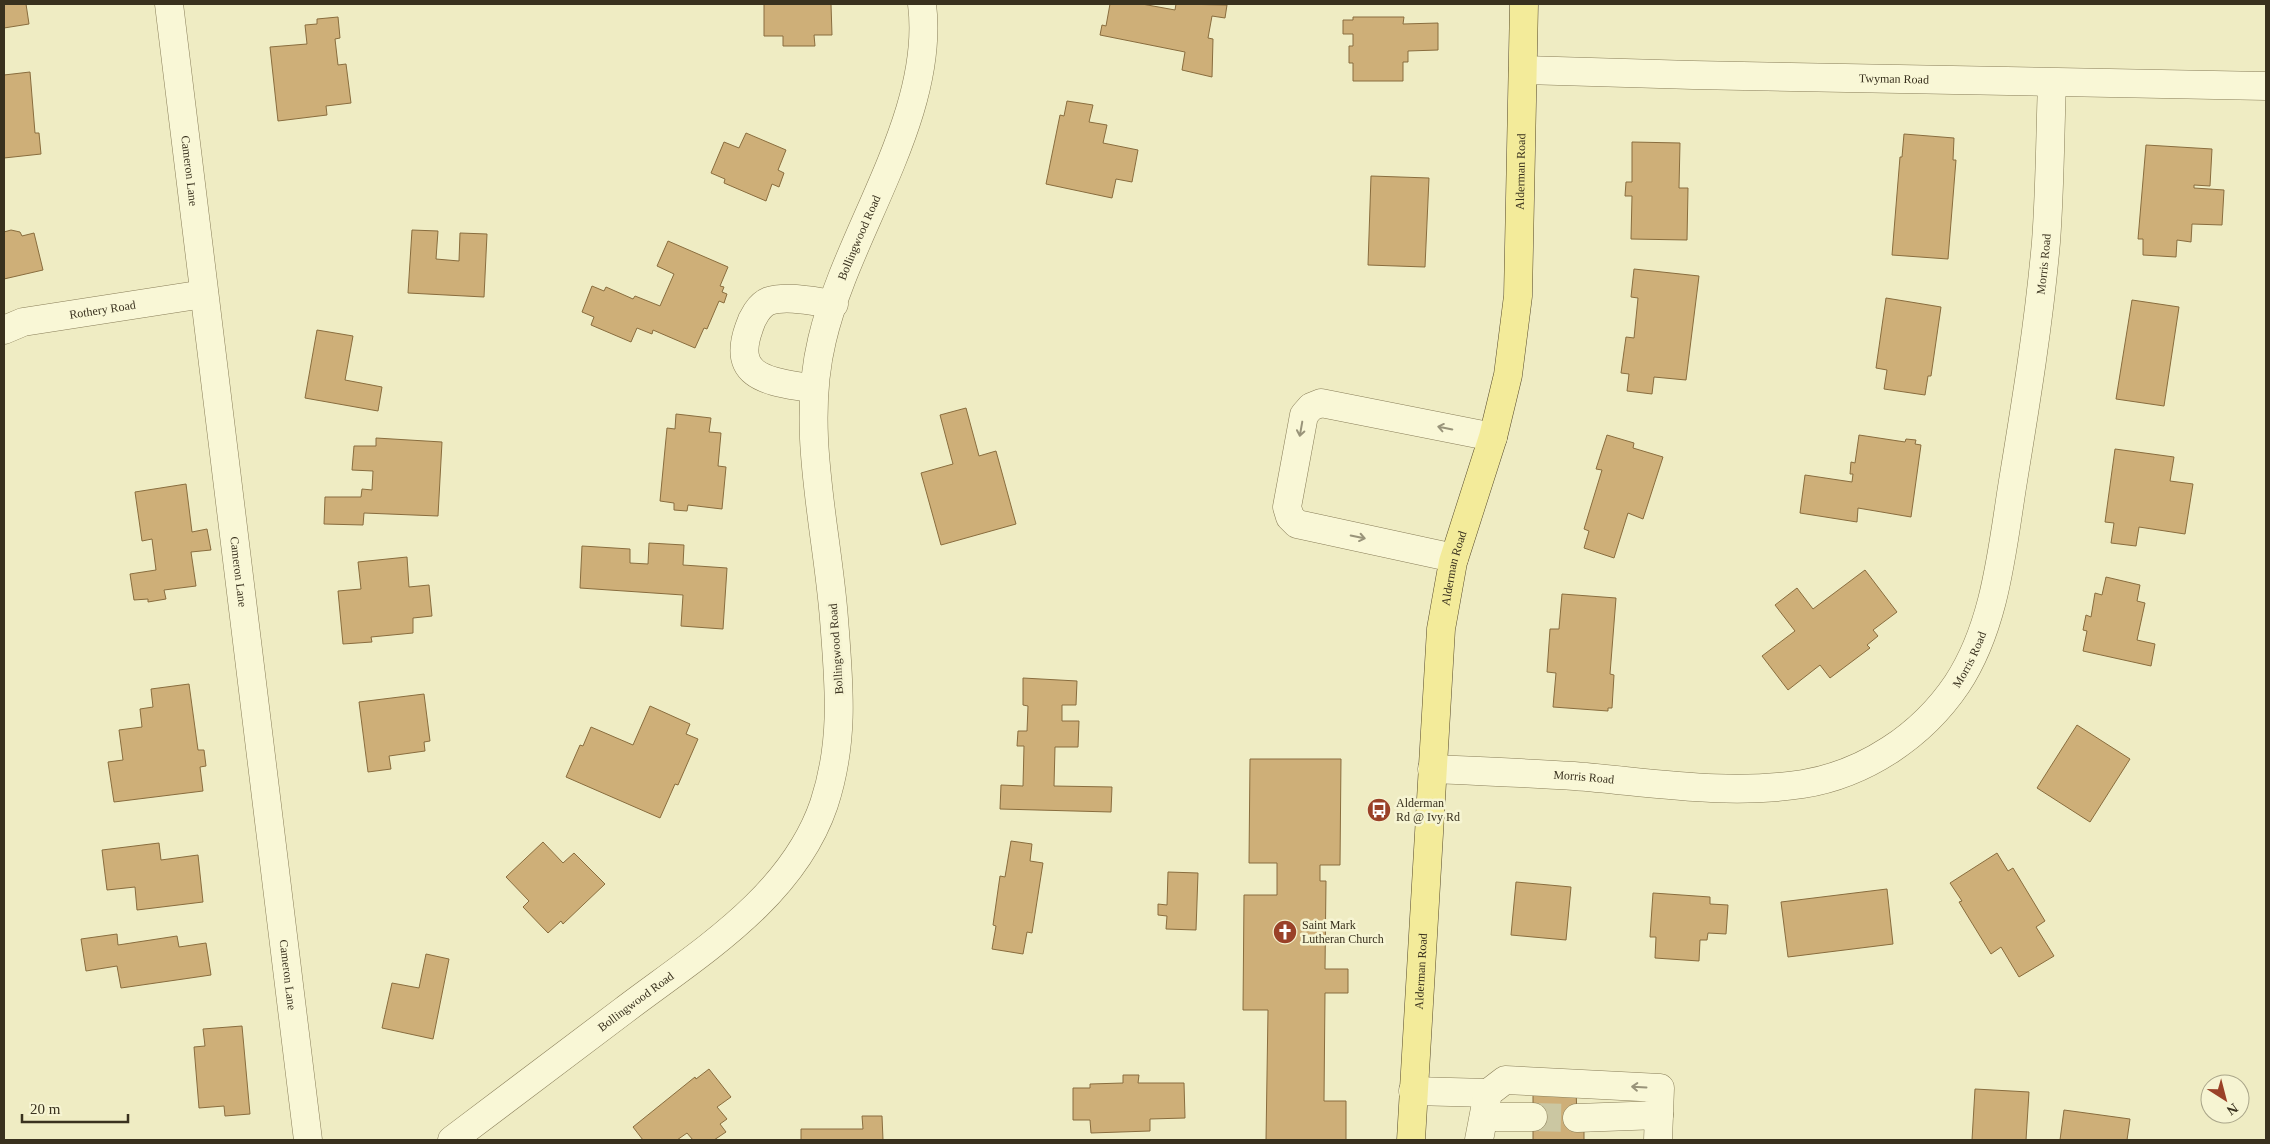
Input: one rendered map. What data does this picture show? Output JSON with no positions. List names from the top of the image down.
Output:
{
  "streets": {
    "main road": ["Alderman Road"],
    "street": [
      "Twyman Road",
      "Cameron Lane",
      "Bollingwood Road",
      "Morris Road",
      "Rothery Road"
    ]
  },
  "crossings": [
    ["Twyman Road", "Alderman Road"],
    ["Twyman Road", "Morris Road"],
    ["Cameron Lane", "Rothery Road"],
    ["Alderman Road", "Morris Road"]
  ],
  "places": {
    "bus stop": ["Alderman Rd @ Ivy Rd"],
    "church": ["Saint Mark Lutheran Church"]
  },
  "scale_bar": "20 m",
  "north": "bottom right"
}
